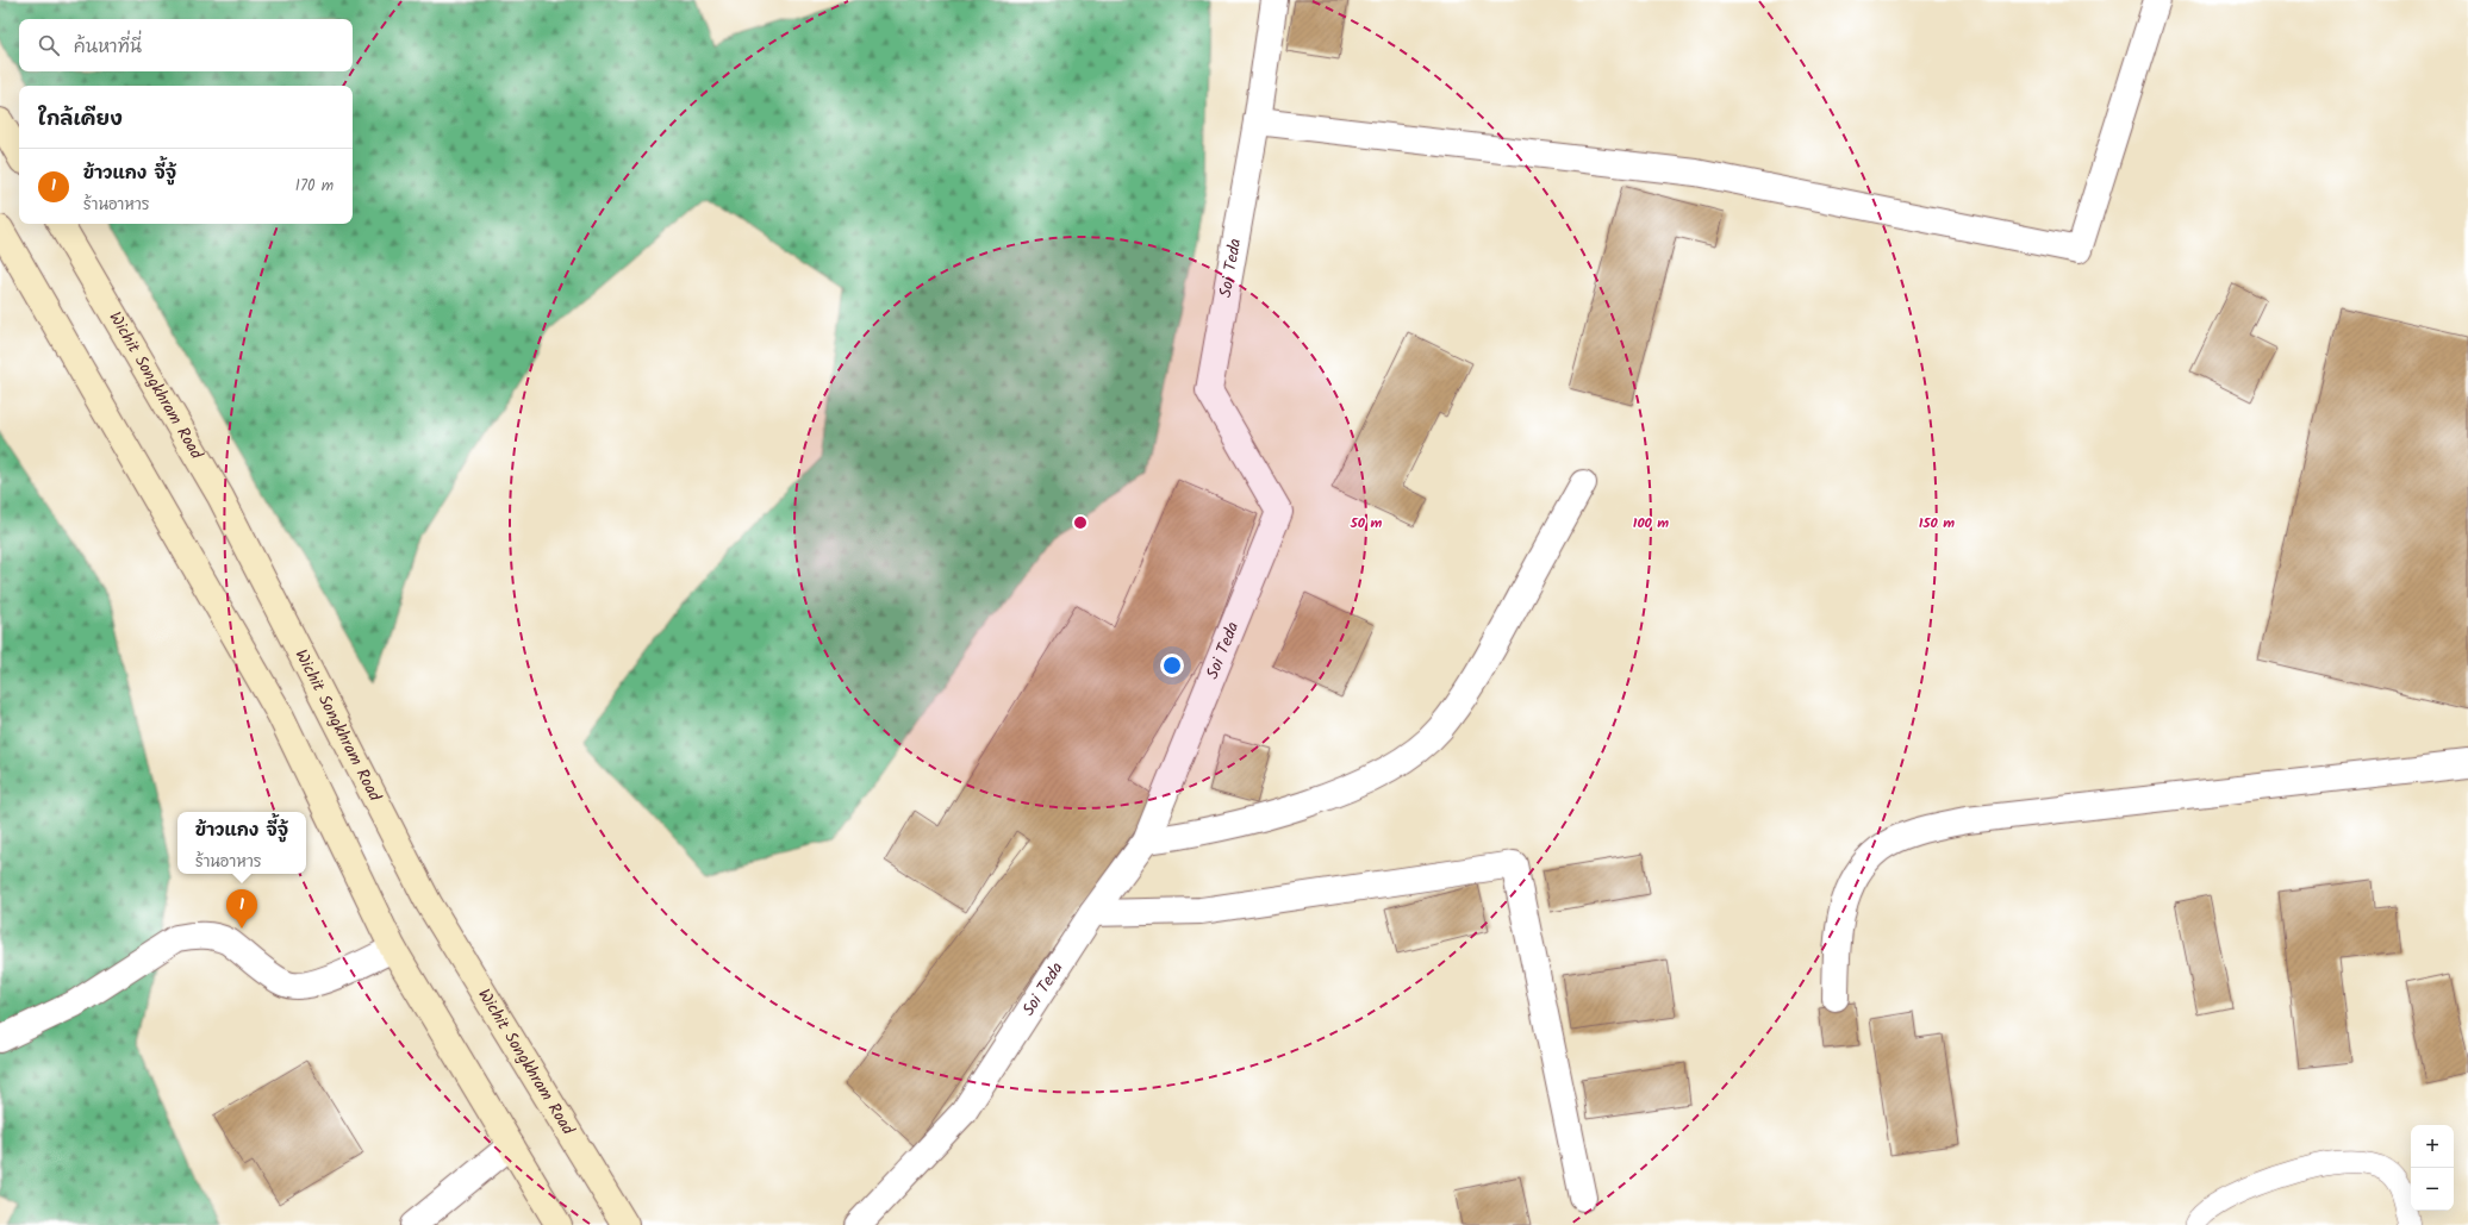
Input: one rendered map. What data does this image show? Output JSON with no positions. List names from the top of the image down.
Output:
{
  "streets": {
    "main road": ["Wichit Songkhram Road"],
    "street": ["Soi Teda"]
  },
  "page": {
    "search": "ค้นหาที่นี่",
    "heading": "ใกล้เคียง",
    "list": [
      {
        "mark": "1",
        "name": "ข้าวแกง จี้จู้",
        "note": "ร้านอาหาร",
        "value": "170 m"
      }
    ],
    "popup": ["ข้าวแกง จี้จู้", "ร้านอาหาร"],
    "pins": "1",
    "map_buttons": ["+", "−"]
  },
  "rings": ["50 m", "100 m", "150 m"]
}
